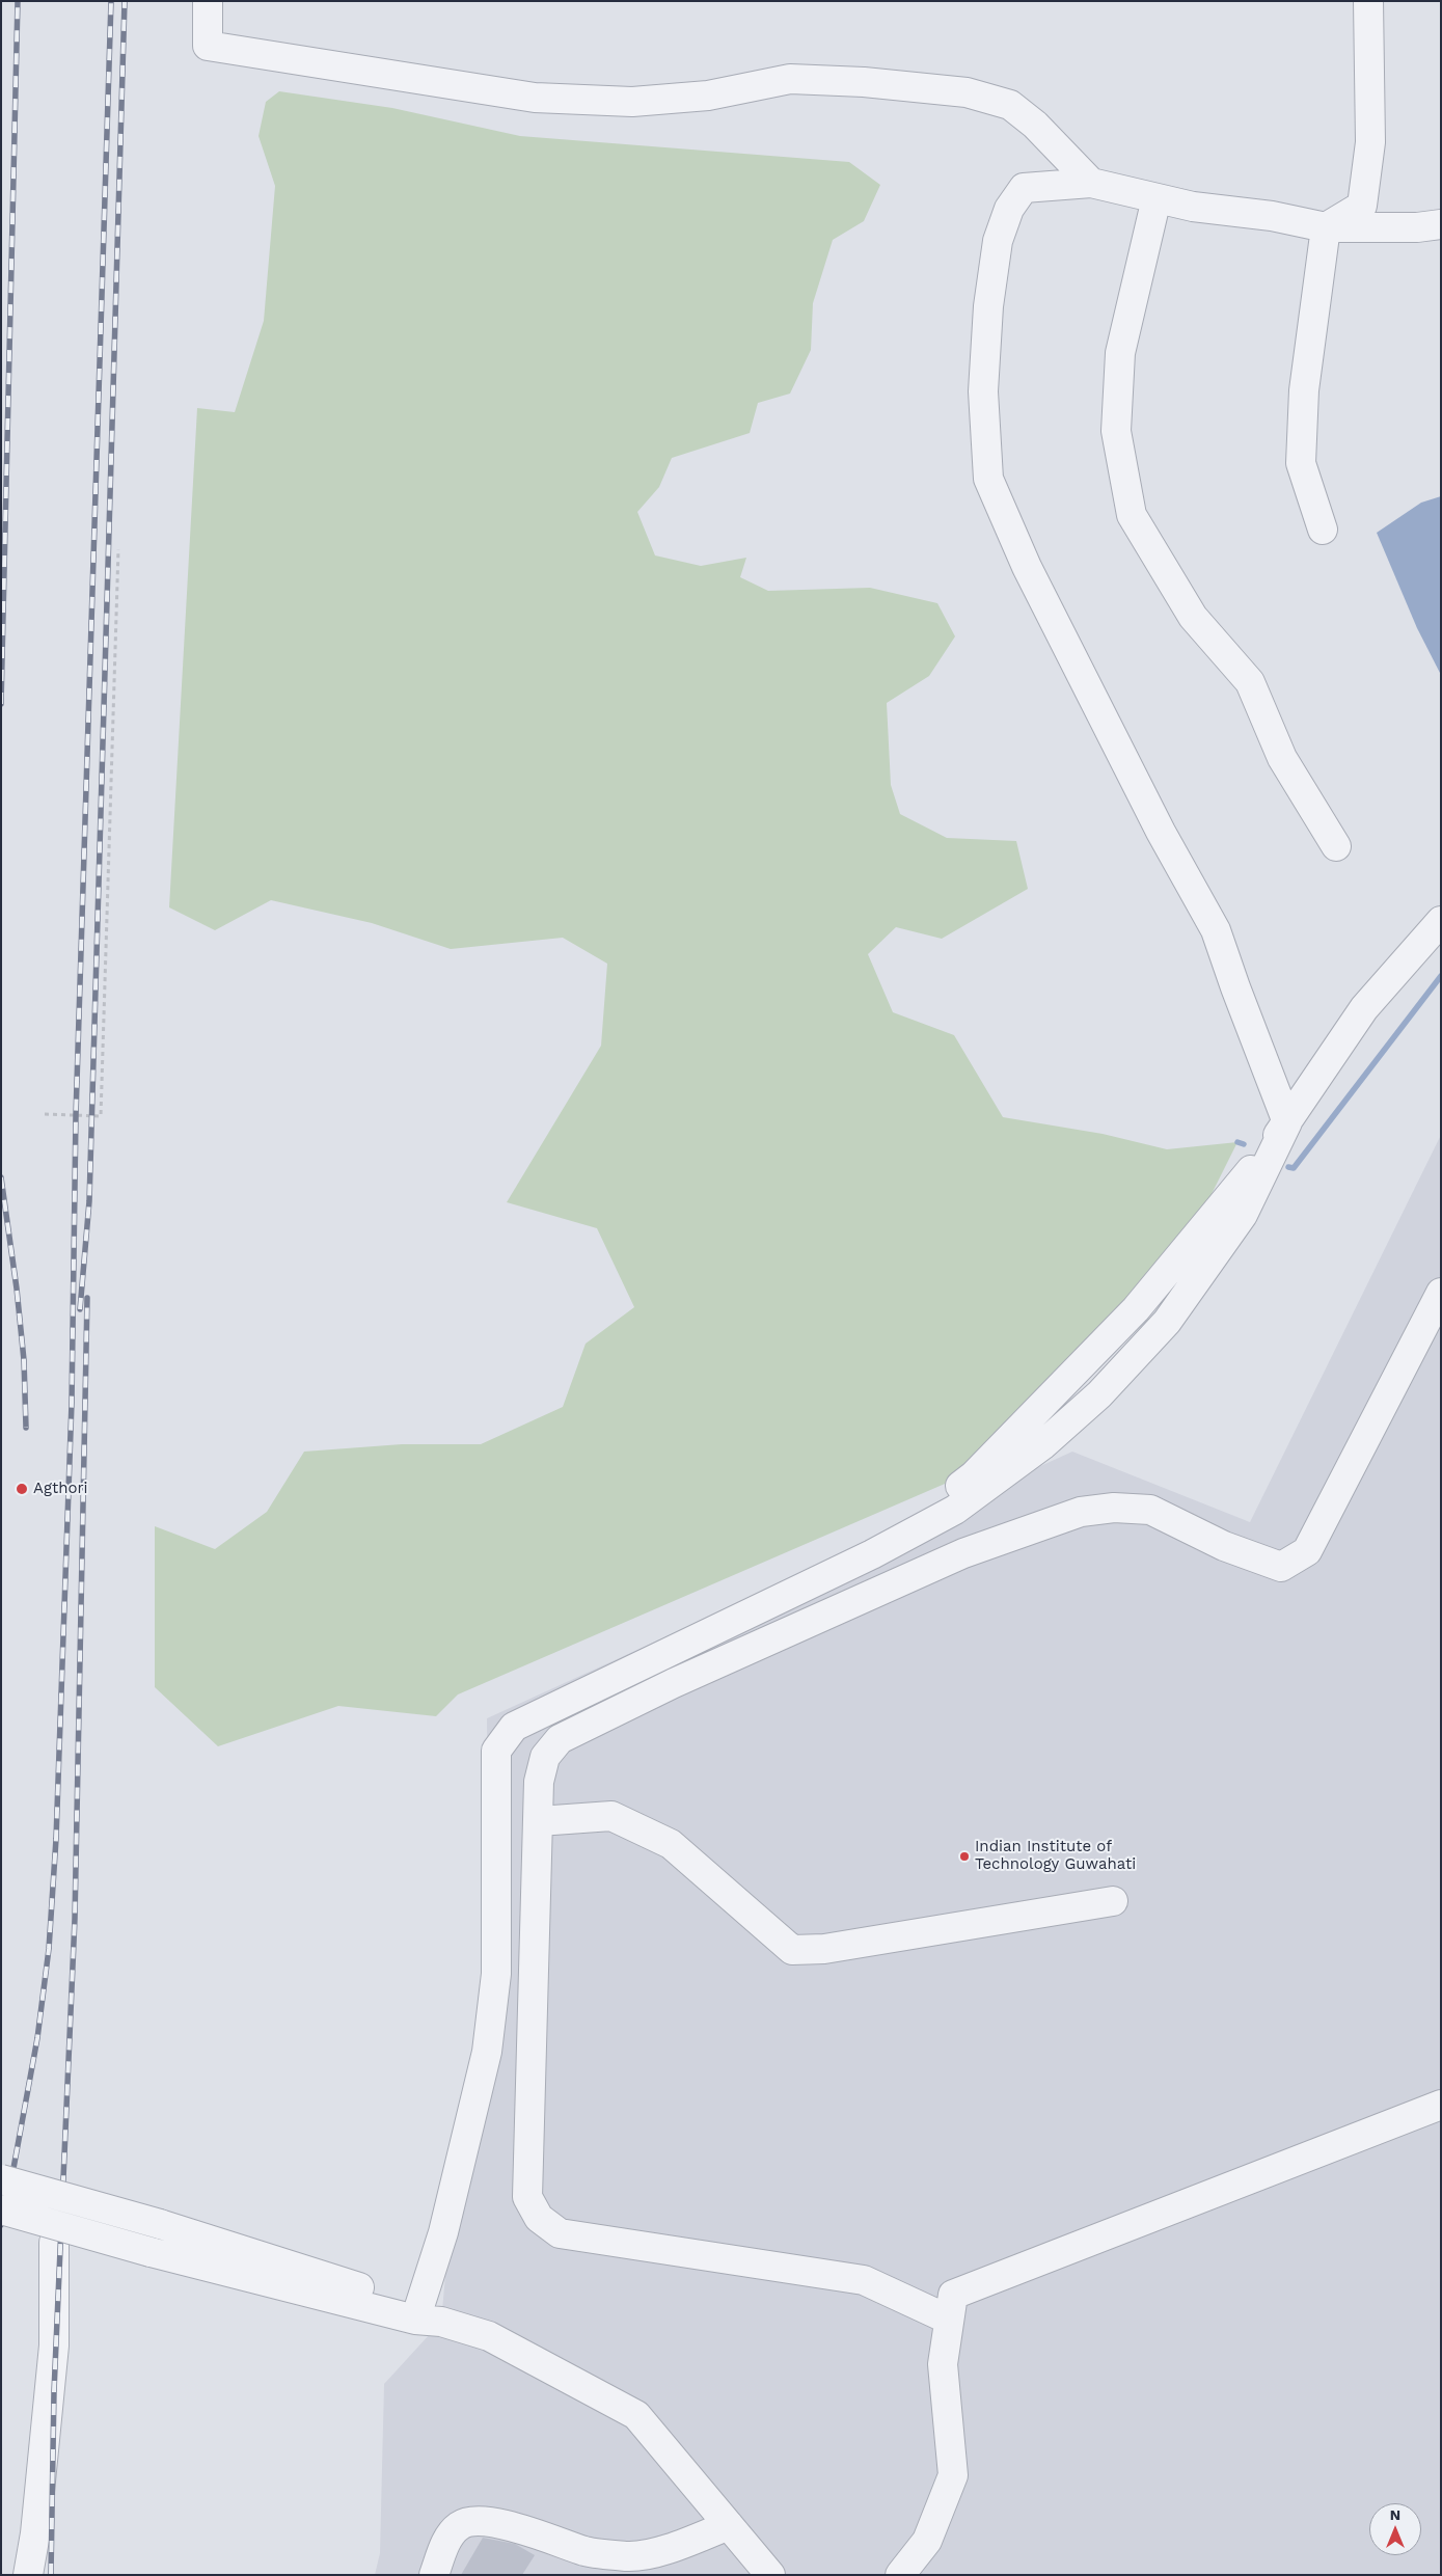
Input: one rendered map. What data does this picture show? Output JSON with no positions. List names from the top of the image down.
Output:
{
  "places": ["Agthori", "Indian Institute of Technology Guwahati"],
  "north": "top"
}
